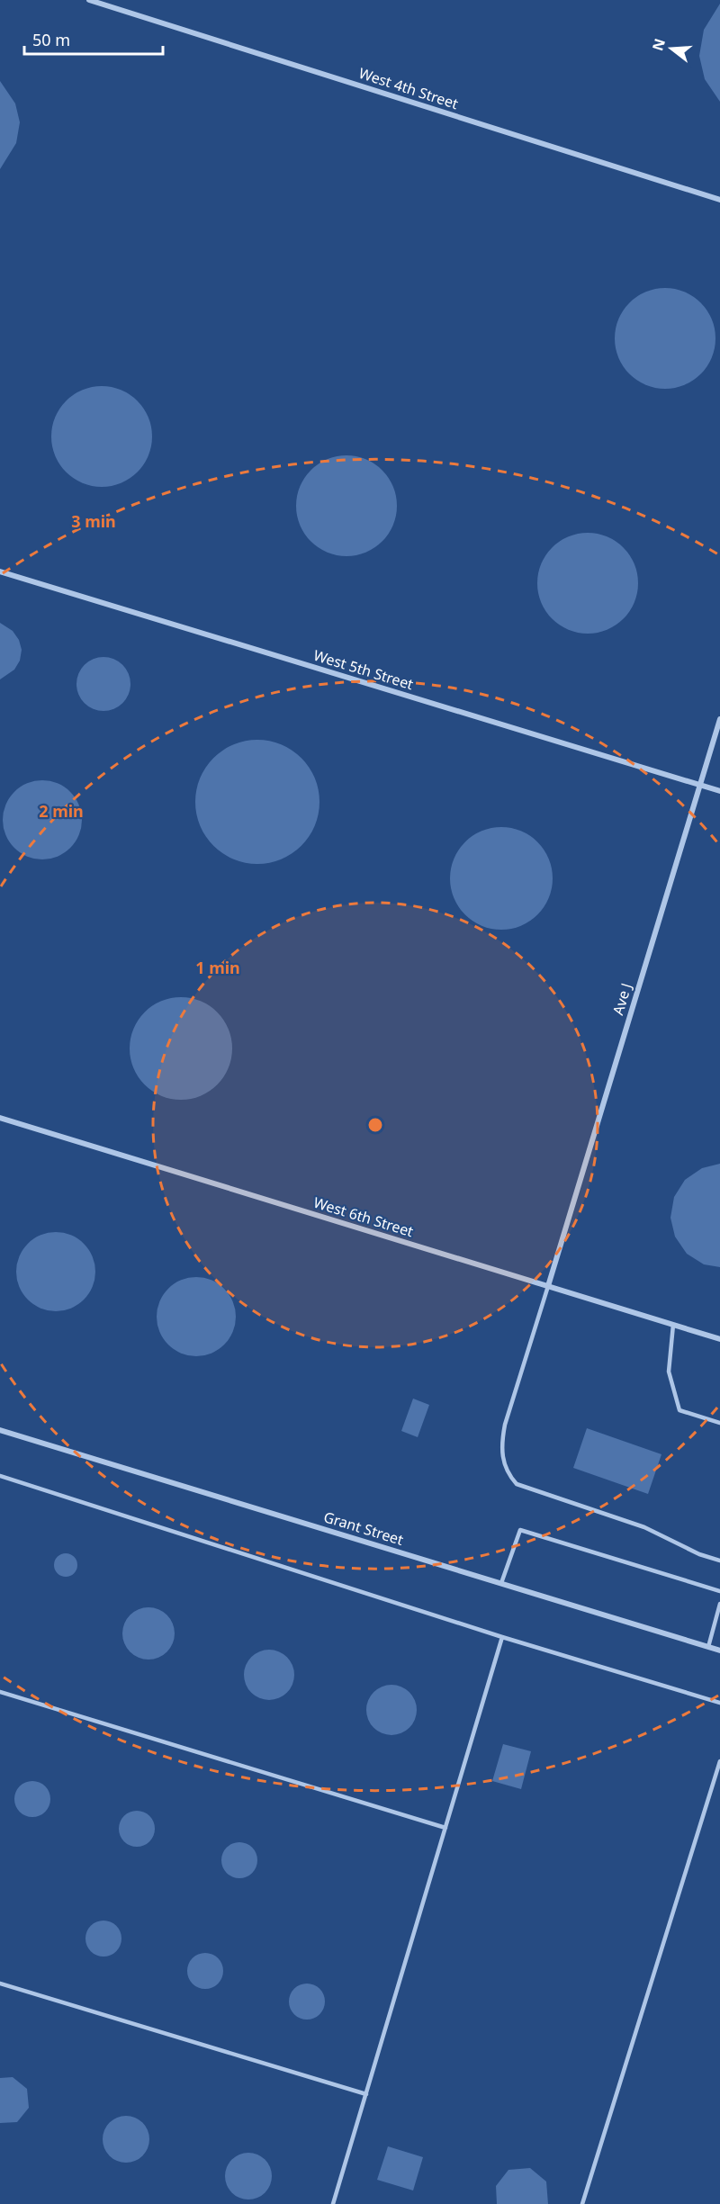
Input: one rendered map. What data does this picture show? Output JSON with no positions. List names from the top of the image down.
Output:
{
  "streets": {
    "street": [
      "West 4th Street",
      "West 5th Street",
      "Ave J",
      "West 6th Street",
      "Grant Street"
    ]
  },
  "crossings": [
    ["West 5th Street", "Ave J"],
    ["Ave J", "West 6th Street"]
  ],
  "scale_bar": "50 m",
  "north": "left",
  "rings": ["3 min", "2 min", "1 min"]
}
